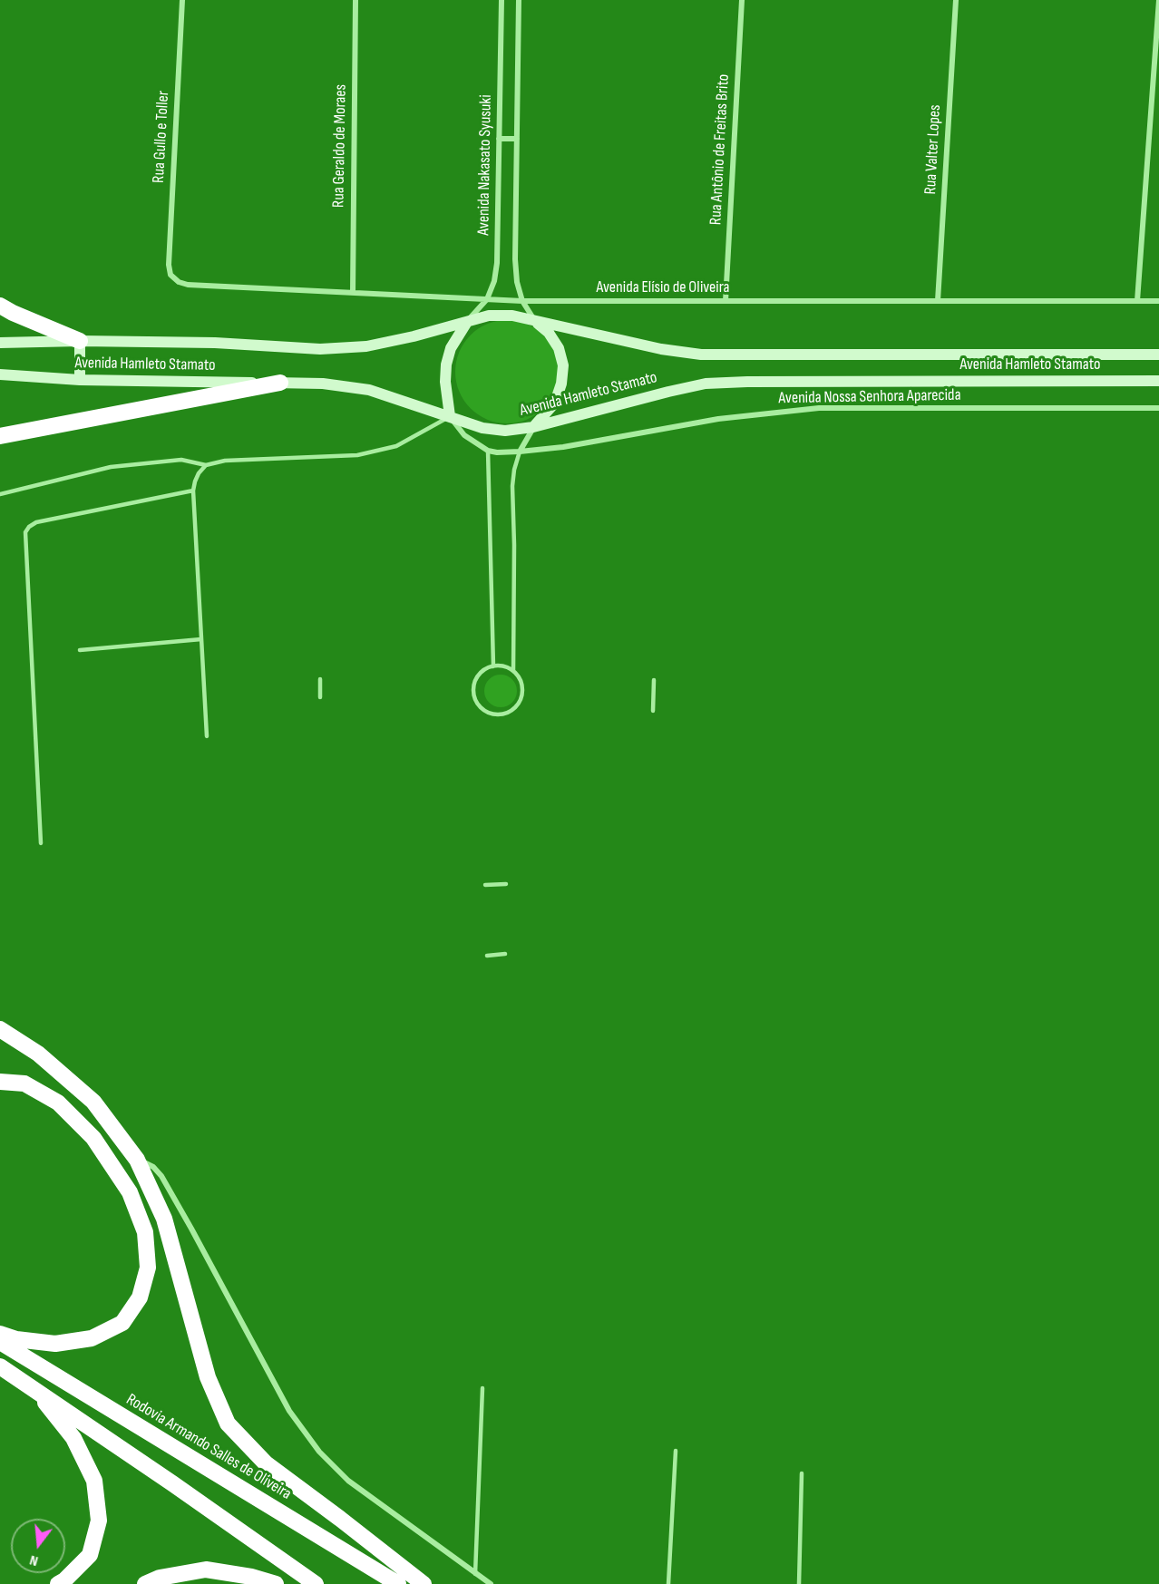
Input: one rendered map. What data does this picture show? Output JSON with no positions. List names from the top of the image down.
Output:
{
  "streets": {
    "highway": ["Rodovia Armando Salles de Oliveira"],
    "main road": ["Avenida Hamleto Stamato"],
    "street": [
      "Rua Gullo e Toller",
      "Rua Geraldo de Moraes",
      "Rua Antônio de Freitas Brito",
      "Rua Valter Lopes",
      "Avenida Nakasato Syusuki",
      "Avenida Elísio de Oliveira",
      "Avenida Nossa Senhora Aparecida"
    ]
  },
  "crossings": [
    ["Rua Gullo e Toller", "Avenida Elísio de Oliveira"],
    ["Rua Geraldo de Moraes", "Avenida Elísio de Oliveira"],
    ["Rua Antônio de Freitas Brito", "Avenida Elísio de Oliveira"],
    ["Rua Valter Lopes", "Avenida Elísio de Oliveira"],
    ["Avenida Nakasato Syusuki", "Avenida Elísio de Oliveira"],
    ["Avenida Nakasato Syusuki", "Avenida Hamleto Stamato"]
  ],
  "north": "bottom"
}
